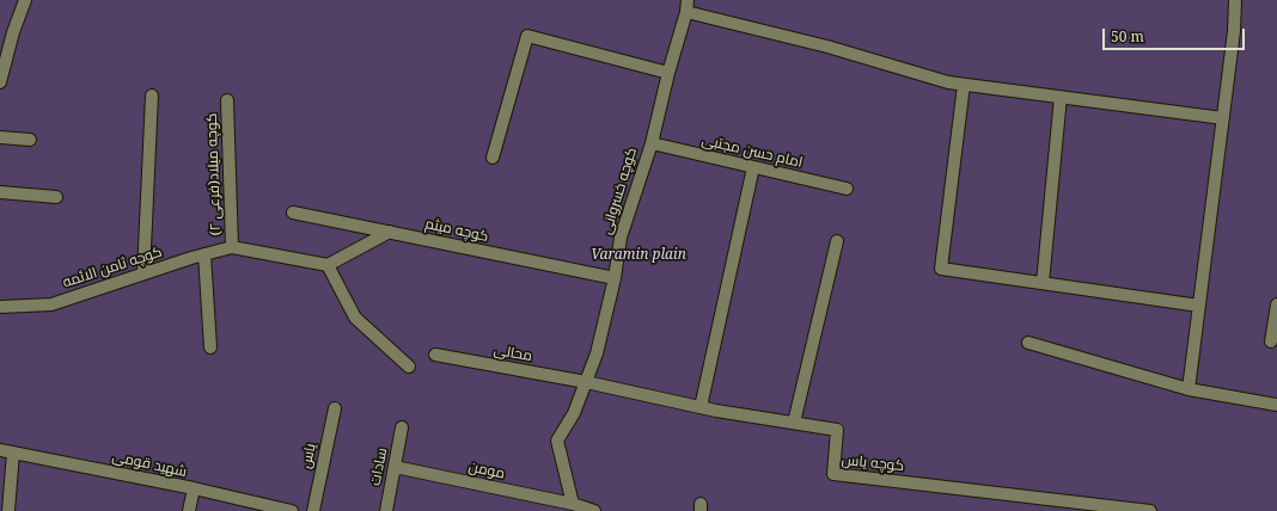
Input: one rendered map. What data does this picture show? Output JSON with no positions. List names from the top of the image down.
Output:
{
  "streets": {
    "street": [
      "امام حسن مجتبی",
      "کوچه میلاد(فرعی ۲)",
      "کوچه خسروانی",
      "کوچه میثم",
      "کوچه ثامن الائمه",
      "محالی",
      "یاس",
      "کوچه یاس",
      "شهید قومی",
      "سادات",
      "مومن"
    ]
  },
  "crossings": [
    ["امام حسن مجتبی", "کوچه خسروانی"],
    ["کوچه میلاد(فرعی ۲)", "کوچه ثامن الائمه"],
    ["کوچه خسروانی", "کوچه میثم"],
    ["کوچه خسروانی", "محالی"],
    ["کوچه خسروانی", "کوچه یاس"],
    ["کوچه خسروانی", "مومن"],
    ["محالی", "کوچه یاس"],
    ["سادات", "مومن"]
  ],
  "parks": ["Varamin plain"],
  "scale_bar": "50 m"
}
